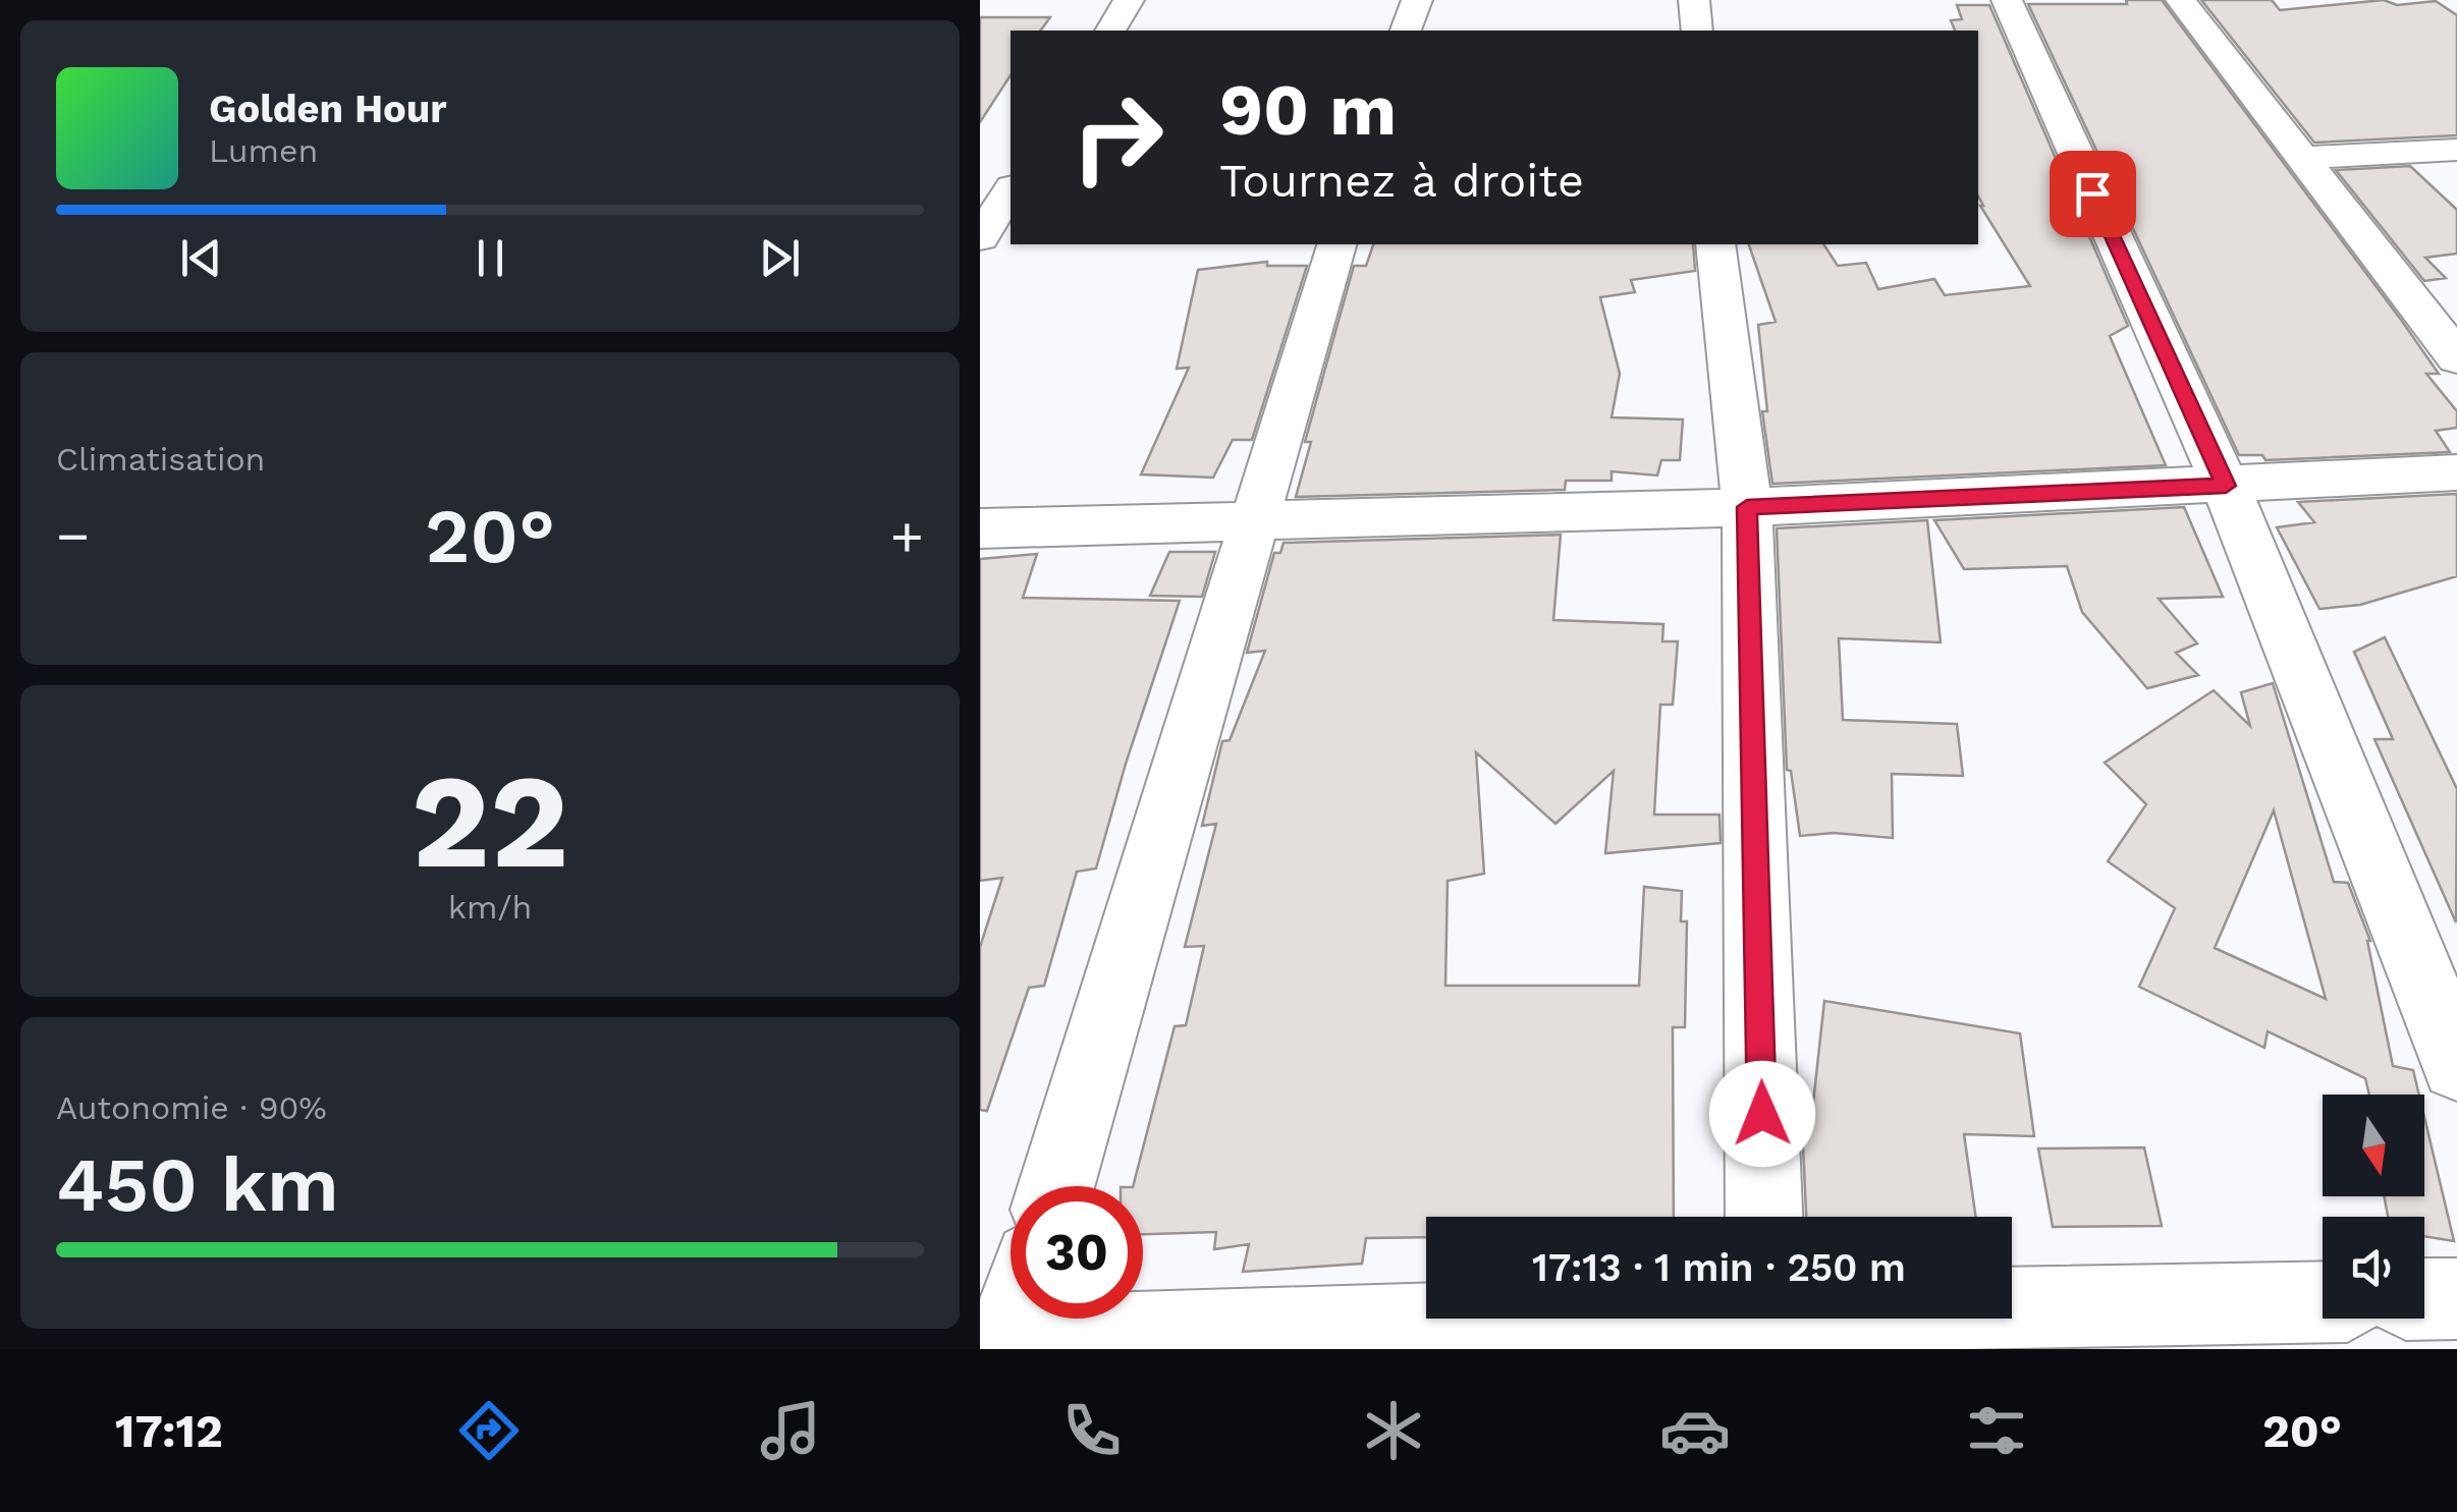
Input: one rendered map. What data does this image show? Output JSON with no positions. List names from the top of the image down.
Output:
{
  "north": "bottom",
  "page": {
    "turn": ["90 m", "Tournez à droite"],
    "song": ["Golden Hour", "Lumen"],
    "tile": [
      "Climatisation",
      ["22", "km/h"],
      ["Autonomie · 90%", "450 km"]
    ],
    "heat": ["−", "20°", "+"],
    "limit": "30",
    "trip": "17:13 · 1 min · 250 m",
    "tabs": ["17:12", "20°"]
  }
}
